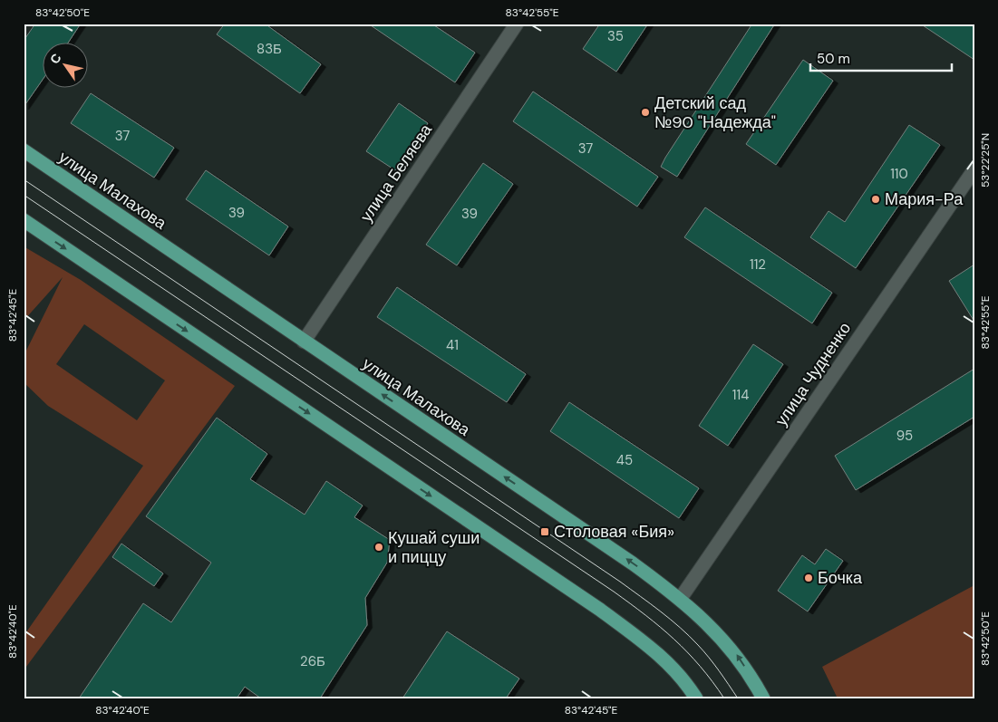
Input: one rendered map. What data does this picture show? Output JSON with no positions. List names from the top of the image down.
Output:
{
  "streets": {
    "main road": ["улица Малахова"],
    "street": ["улица Беляева", "улица Чудненко"]
  },
  "crossings": [
    ["улица Беляева", "улица Малахова"],
    ["улица Малахова", "улица Чудненко"]
  ],
  "places": {
    "other": [
      "Детский сад №90 \"Надежда\"",
      "Мария-Ра",
      "Кушай суши и пиццу",
      "Бочка"
    ],
    "transit": ["Столовая «Бия»"]
  },
  "house_numbers": [
    "35",
    "83Б",
    "37",
    "37",
    "110",
    "39",
    "39",
    "112",
    "41",
    "114",
    "95",
    "45",
    "26Б"
  ],
  "scale_bar": "50 m",
  "north": "top left",
  "coordinates": [
    "83°42'50\"E",
    "83°42'55\"E",
    "53°22'25\"N",
    "83°42'45\"E",
    "83°42'40\"E"
  ]
}
